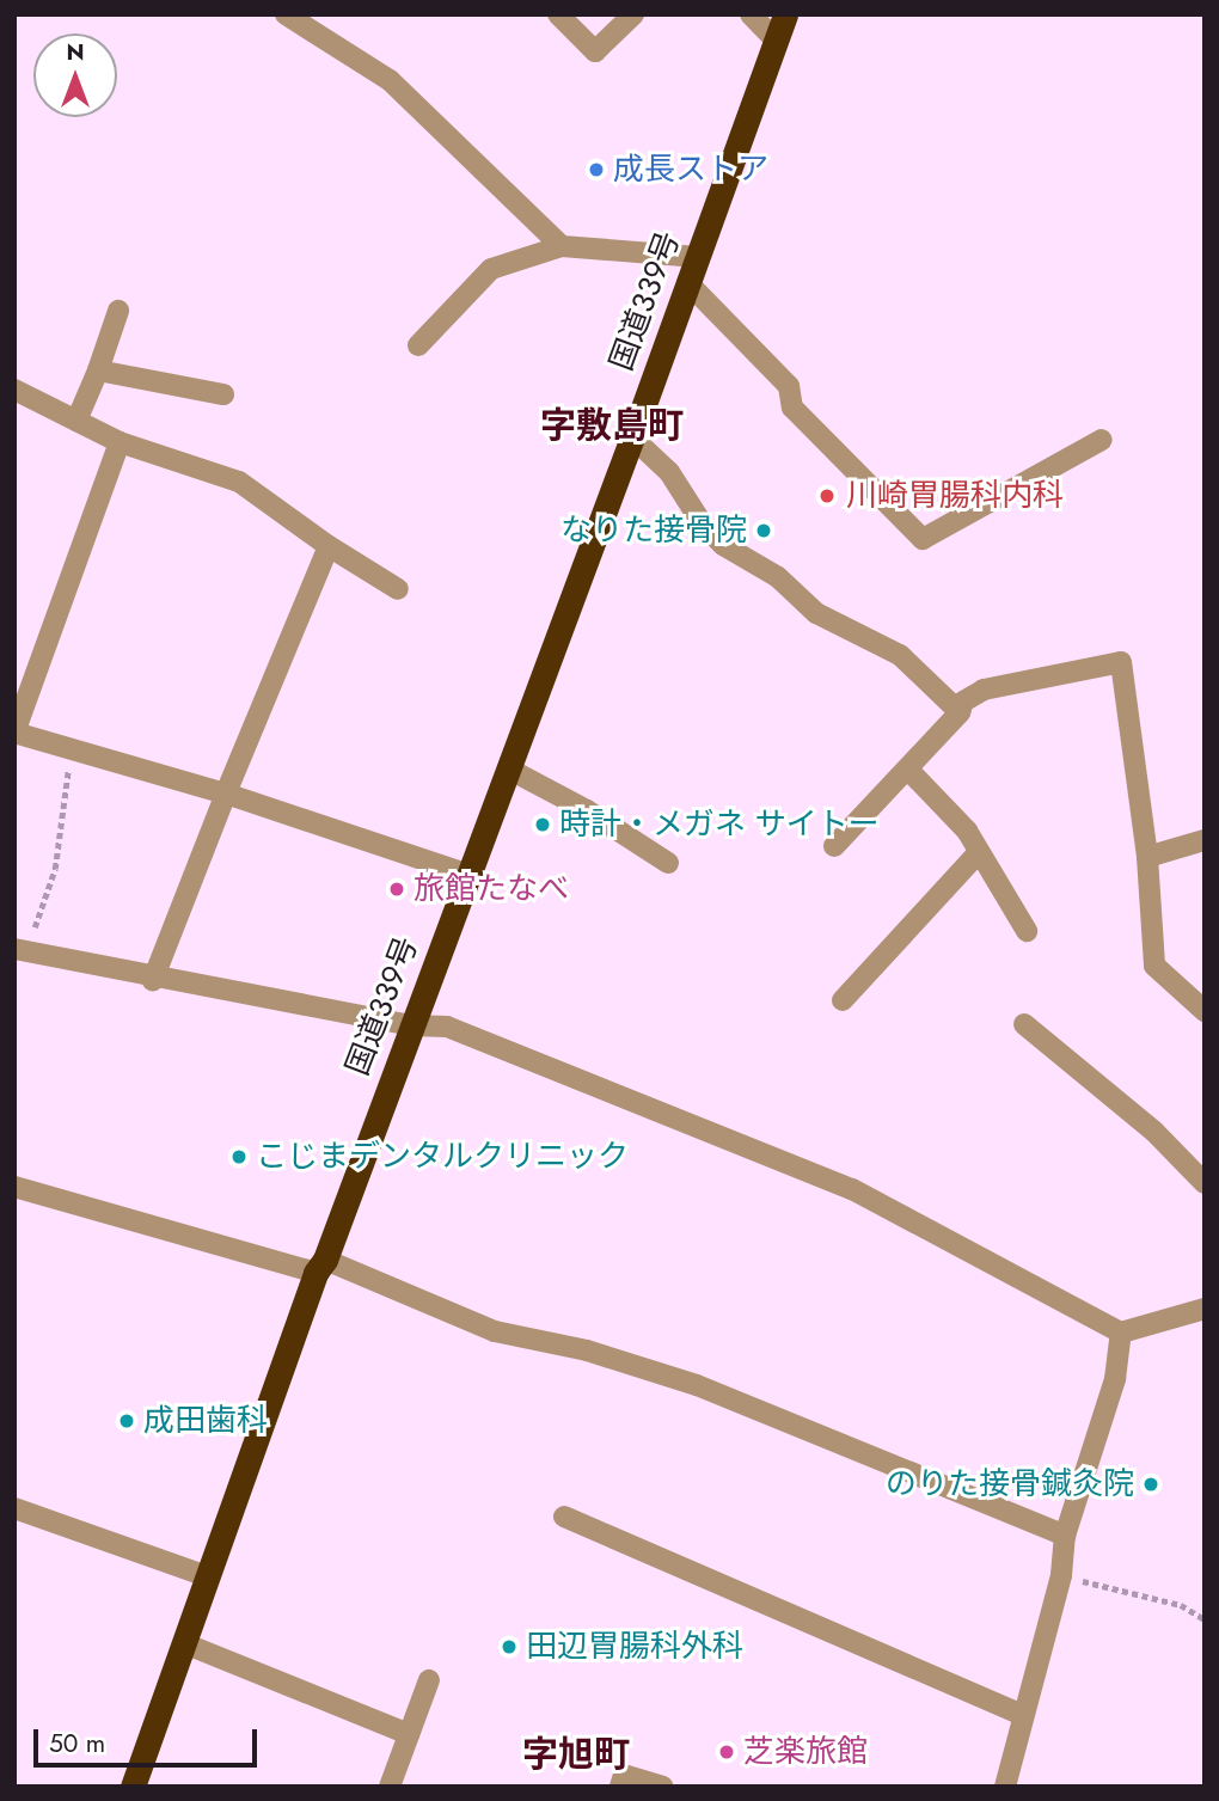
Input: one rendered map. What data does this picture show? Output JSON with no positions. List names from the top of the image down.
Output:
{
  "streets": {
    "highway": ["国道339号"]
  },
  "districts": ["字敷島町", "字旭町"],
  "places": [
    "成長ストア",
    "川崎胃腸科内科",
    "なりた接骨院",
    "時計・メガネ サイトー",
    "旅館たなべ",
    "こじまデンタルクリニック",
    "成田歯科",
    "のりた接骨鍼灸院",
    "田辺胃腸科外科",
    "芝楽旅館"
  ],
  "scale_bar": "50 m",
  "north": "top"
}
